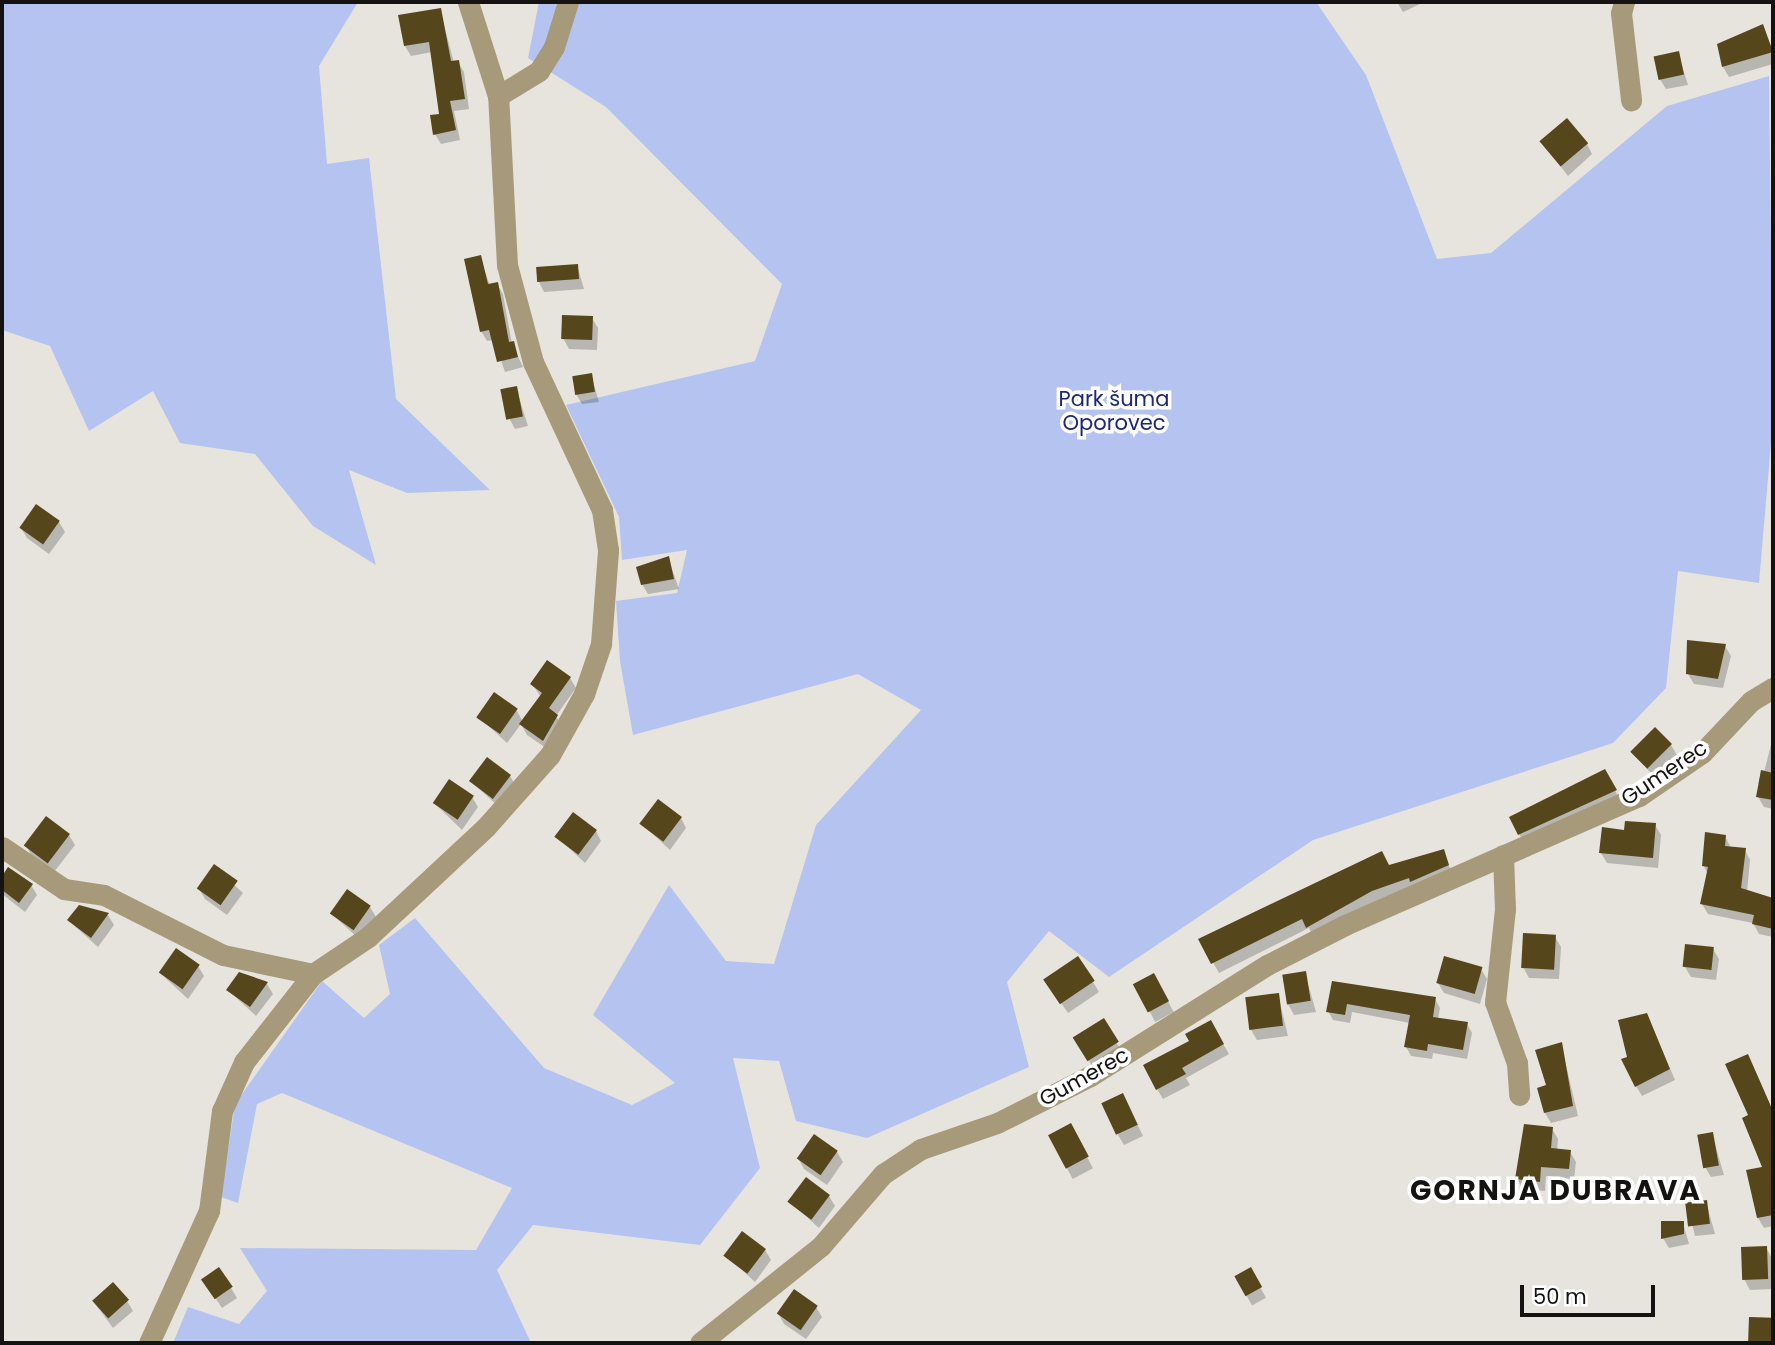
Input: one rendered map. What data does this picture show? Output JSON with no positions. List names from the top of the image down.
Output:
{
  "streets": {
    "street": ["Gumerec"]
  },
  "districts": ["GORNJA DUBRAVA"],
  "parks": ["Park šuma Oporovec"],
  "scale_bar": "50 m"
}
